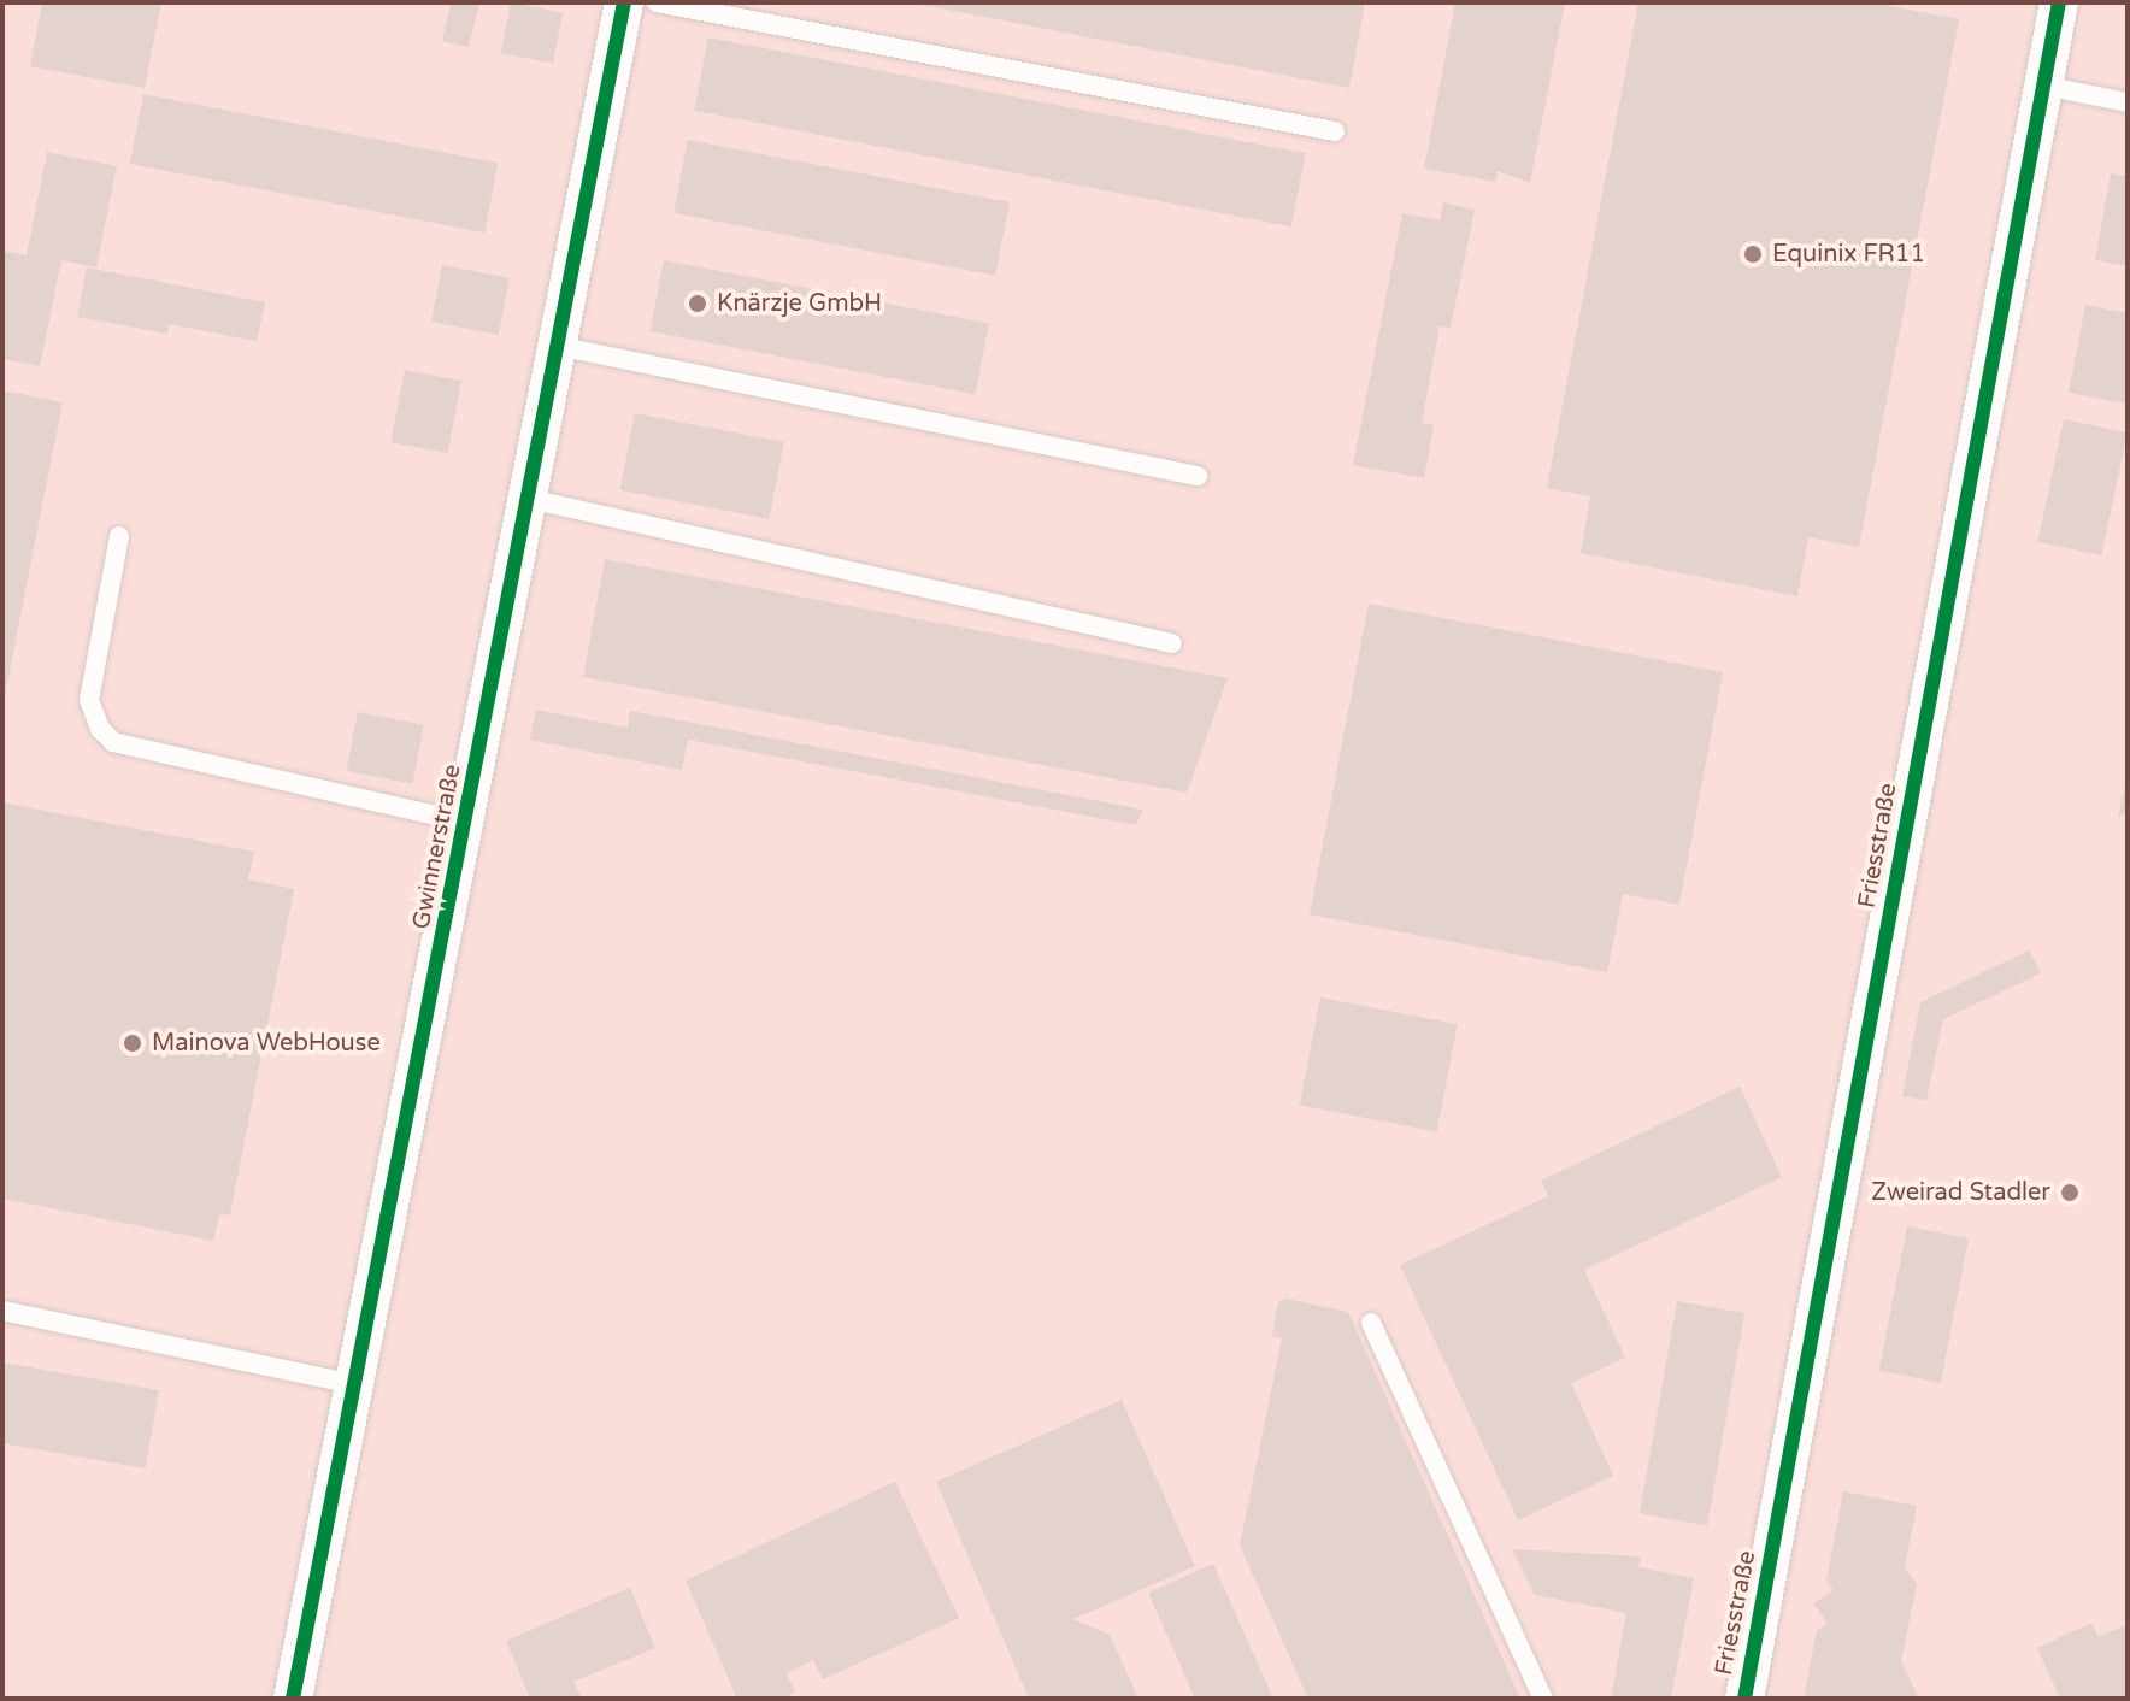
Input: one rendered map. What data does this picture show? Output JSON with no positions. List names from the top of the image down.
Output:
{
  "streets": {
    "street": ["Friesstraße", "Gwinnerstraße"]
  },
  "places": [
    "Equinix FR11",
    "Knärzje GmbH",
    "Mainova WebHouse",
    "Zweirad Stadler"
  ]
}
